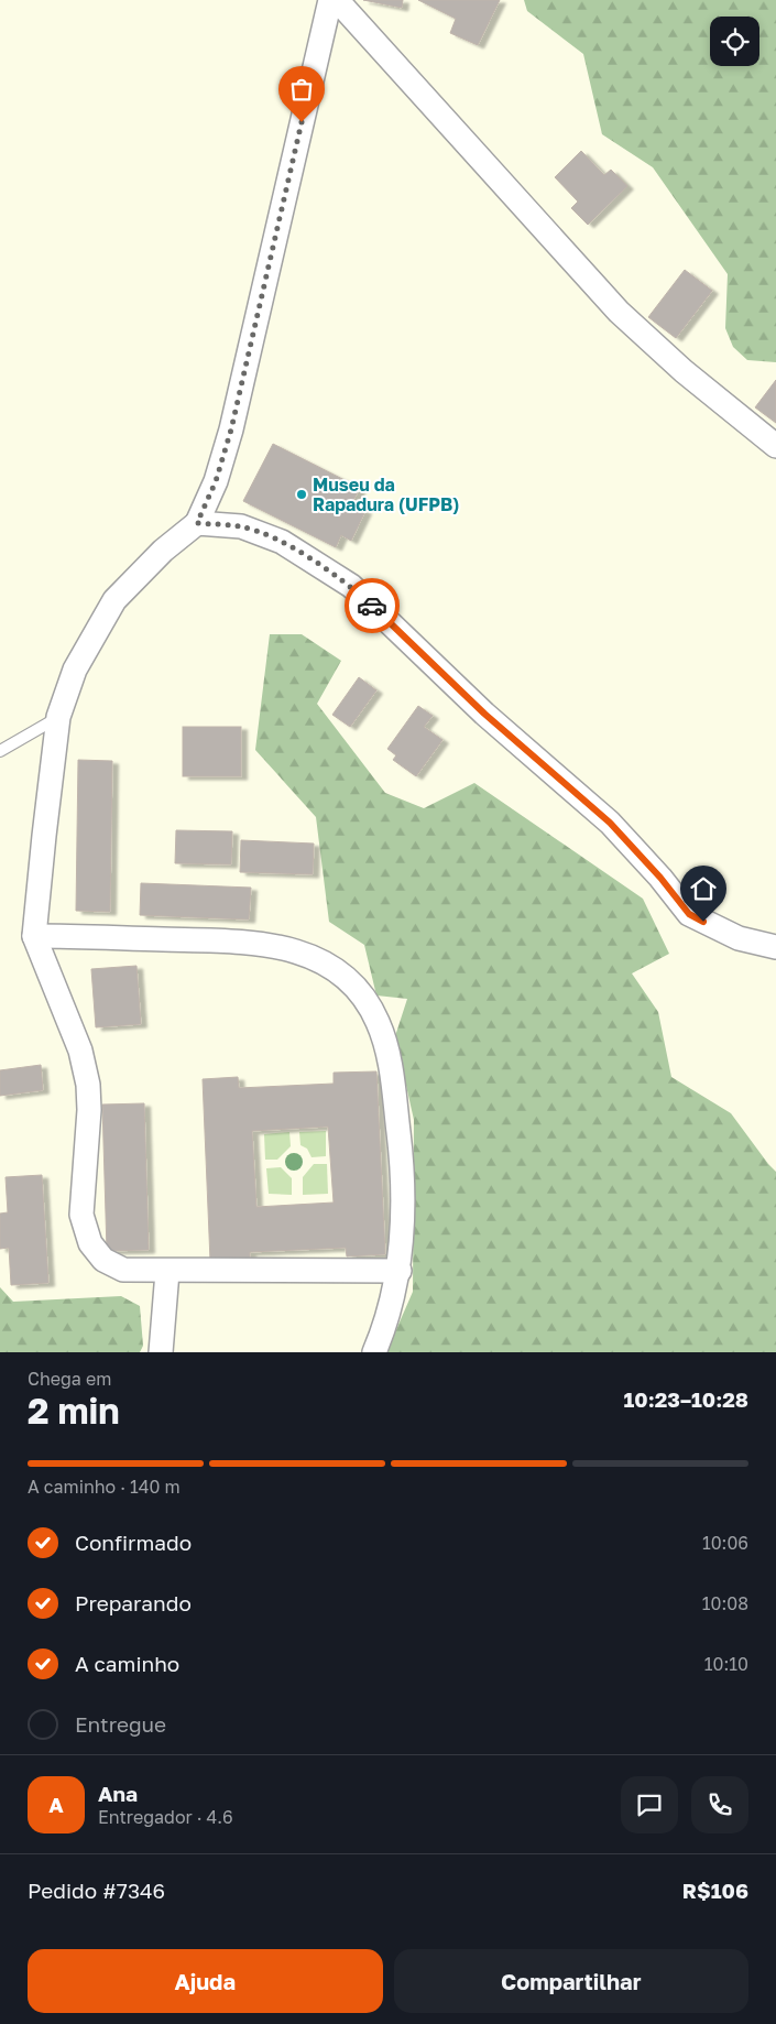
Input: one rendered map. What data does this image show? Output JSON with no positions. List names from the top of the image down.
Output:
{
  "places": ["Museu da Rapadura (UFPB)"],
  "page": {
    "heading": ["2 min", "Chega em", "10:23–10:28"],
    "panel": [
      "Ana",
      "Entregador · 4.6",
      "Pedido #7346",
      "R$106"
    ],
    "bar": "A caminho · 140 m",
    "list": [
      ["Confirmado", "10:06"],
      ["Preparando", "10:08"],
      ["A caminho", "10:10"],
      "Entregue"
    ],
    "round": "A",
    "buttons": ["Ajuda", "Compartilhar"]
  }
}
